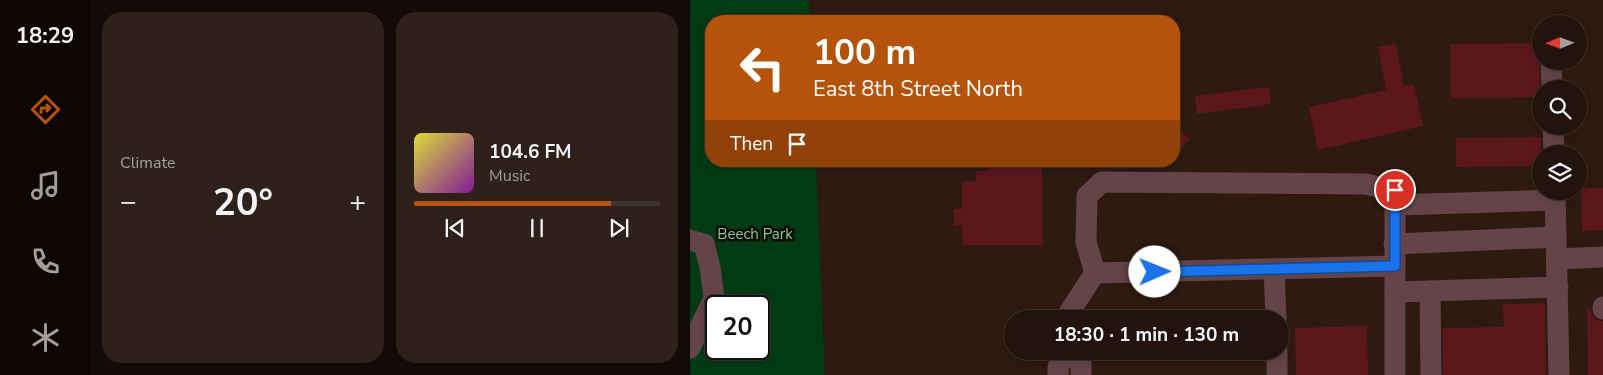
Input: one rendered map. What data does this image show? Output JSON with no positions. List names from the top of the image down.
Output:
{
  "parks": ["Beech Park"],
  "north": "left",
  "page": {
    "tabs": "18:29",
    "tile": "Climate",
    "turn": ["100 m", "East 8th Street North"],
    "then": "Then",
    "song": ["104.6 FM", "Music"],
    "heat": ["−", "20°", "+"],
    "limit": "20",
    "trip": "18:30 · 1 min · 130 m"
  }
}
